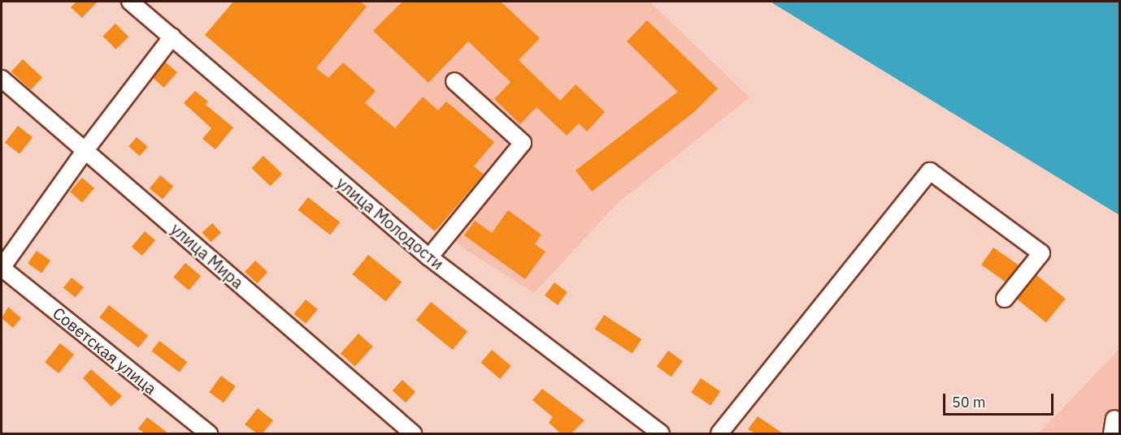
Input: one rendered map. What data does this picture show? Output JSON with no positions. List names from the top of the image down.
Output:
{
  "streets": {
    "street": ["улица Молодости", "улица Мира", "Советская улица"]
  },
  "scale_bar": "50 m"
}
